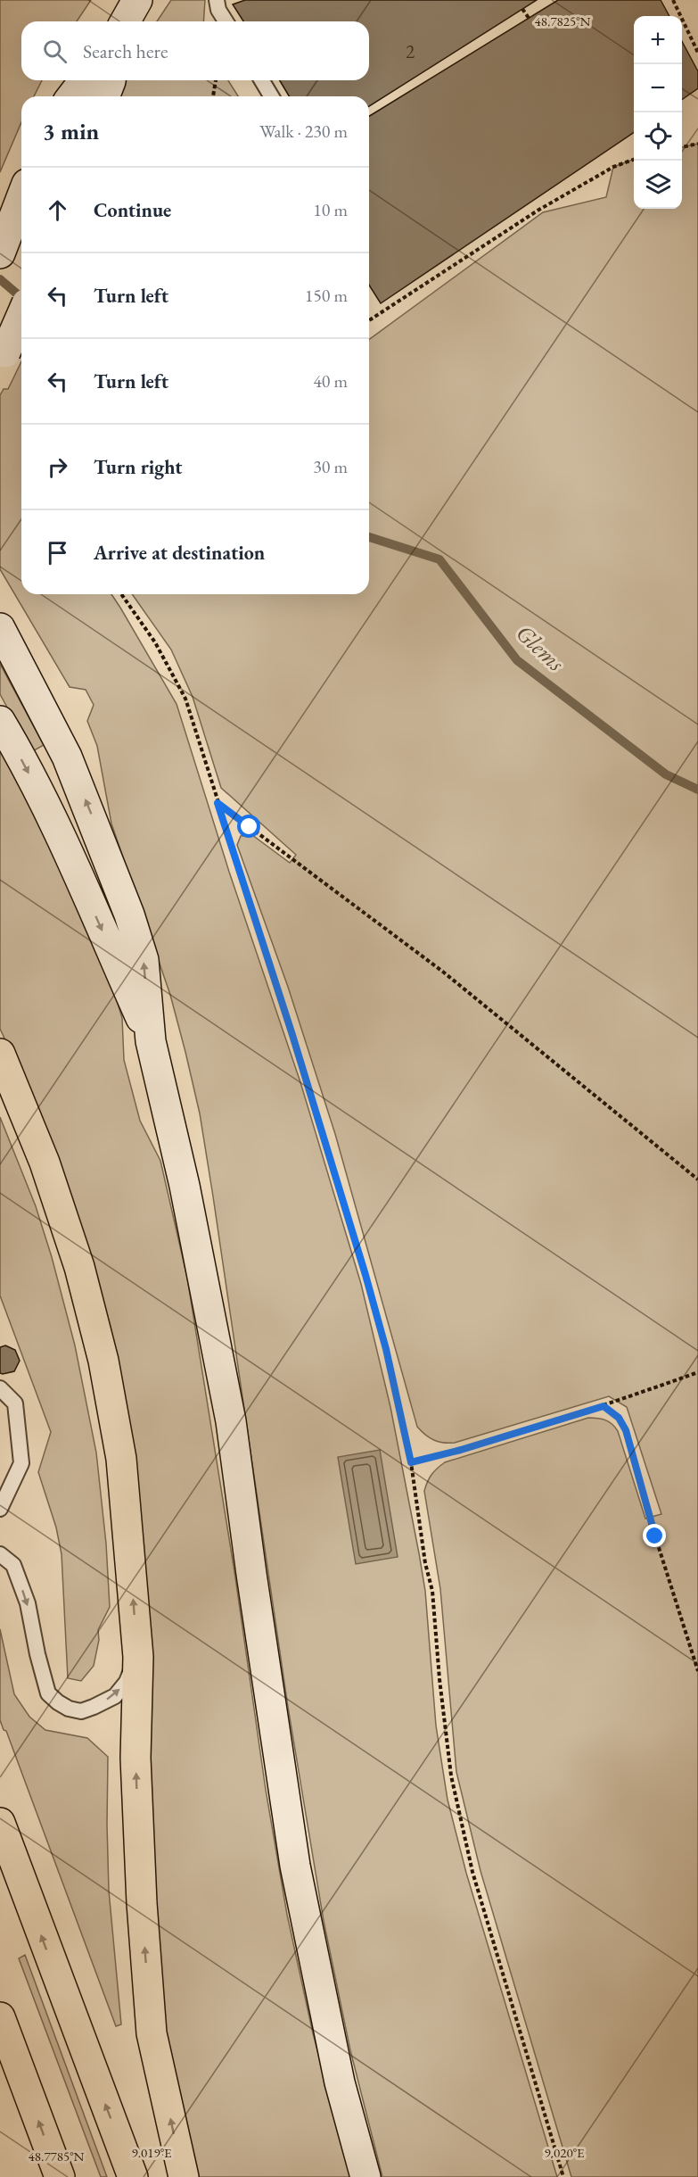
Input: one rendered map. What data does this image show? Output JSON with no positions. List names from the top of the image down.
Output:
{
  "water": ["Glems"],
  "house_numbers": ["2"],
  "page": {
    "map_buttons": ["+", "−"],
    "search": "Search here",
    "heading": ["3 min", "Walk · 230 m"],
    "list": [
      ["Continue", "10 m"],
      ["Turn left", "150 m"],
      ["Turn left", "40 m"],
      ["Turn right", "30 m"],
      "Arrive at destination"
    ]
  },
  "coordinates": [
    "48.7825°N",
    "9.019°E",
    "9.020°E",
    "48.7785°N"
  ]
}
